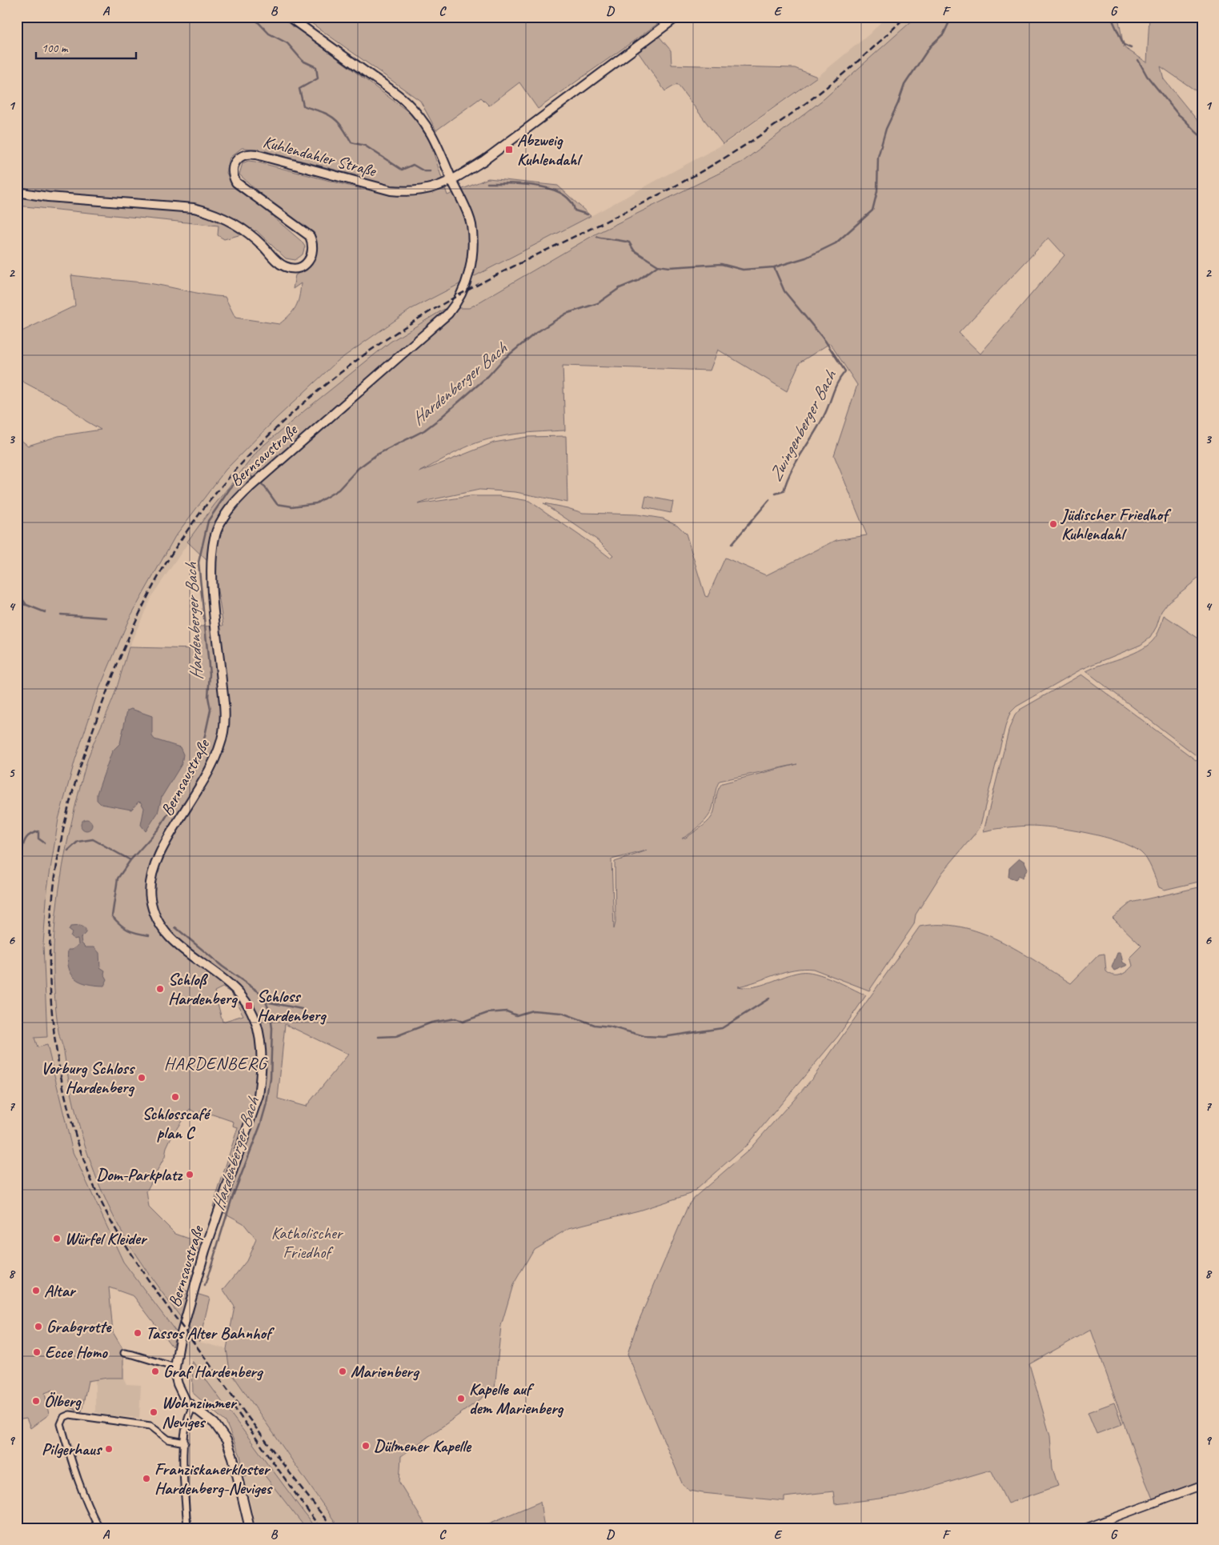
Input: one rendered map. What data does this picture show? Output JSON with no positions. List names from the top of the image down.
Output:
{
  "streets": {
    "main road": ["Kuhlendahler Straße", "Bernsaustraße"]
  },
  "crossings": [
    ["Kuhlendahler Straße", "Bernsaustraße"]
  ],
  "districts": ["HARDENBERG"],
  "water": ["Hardenberger Bach", "Zwingenberger Bach"],
  "parks": ["Katholischer Friedhof"],
  "places": {
    "transit": ["Abzweig Kuhlendahl", "Schloss Hardenberg"],
    "other": [
      "Jüdischer Friedhof Kuhlendahl",
      "Schloß Hardenberg",
      "Vorburg Schloss Hardenberg",
      "Schlosscafé plan C",
      "Dom-Parkplatz",
      "Würfel Kleider",
      "Altar",
      "Grabgrotte",
      "Tassos Alter Bahnhof",
      "Ecce Homo",
      "Graf Hardenberg",
      "Marienberg",
      "Kapelle auf dem Marienberg",
      "Ölberg",
      "Wohnzimmer Neviges",
      "Dülmener Kapelle",
      "Pilgerhaus",
      "Franziskanerkloster Hardenberg-Neviges"
    ]
  },
  "scale_bar": "100 m",
  "grid": {
    "columns": [
      "A",
      "B",
      "C",
      "D",
      "E",
      "F",
      "G"
    ],
    "rows": [
      "1",
      "2",
      "3",
      "4",
      "5",
      "6",
      "7",
      "8",
      "9"
    ]
  }
}
